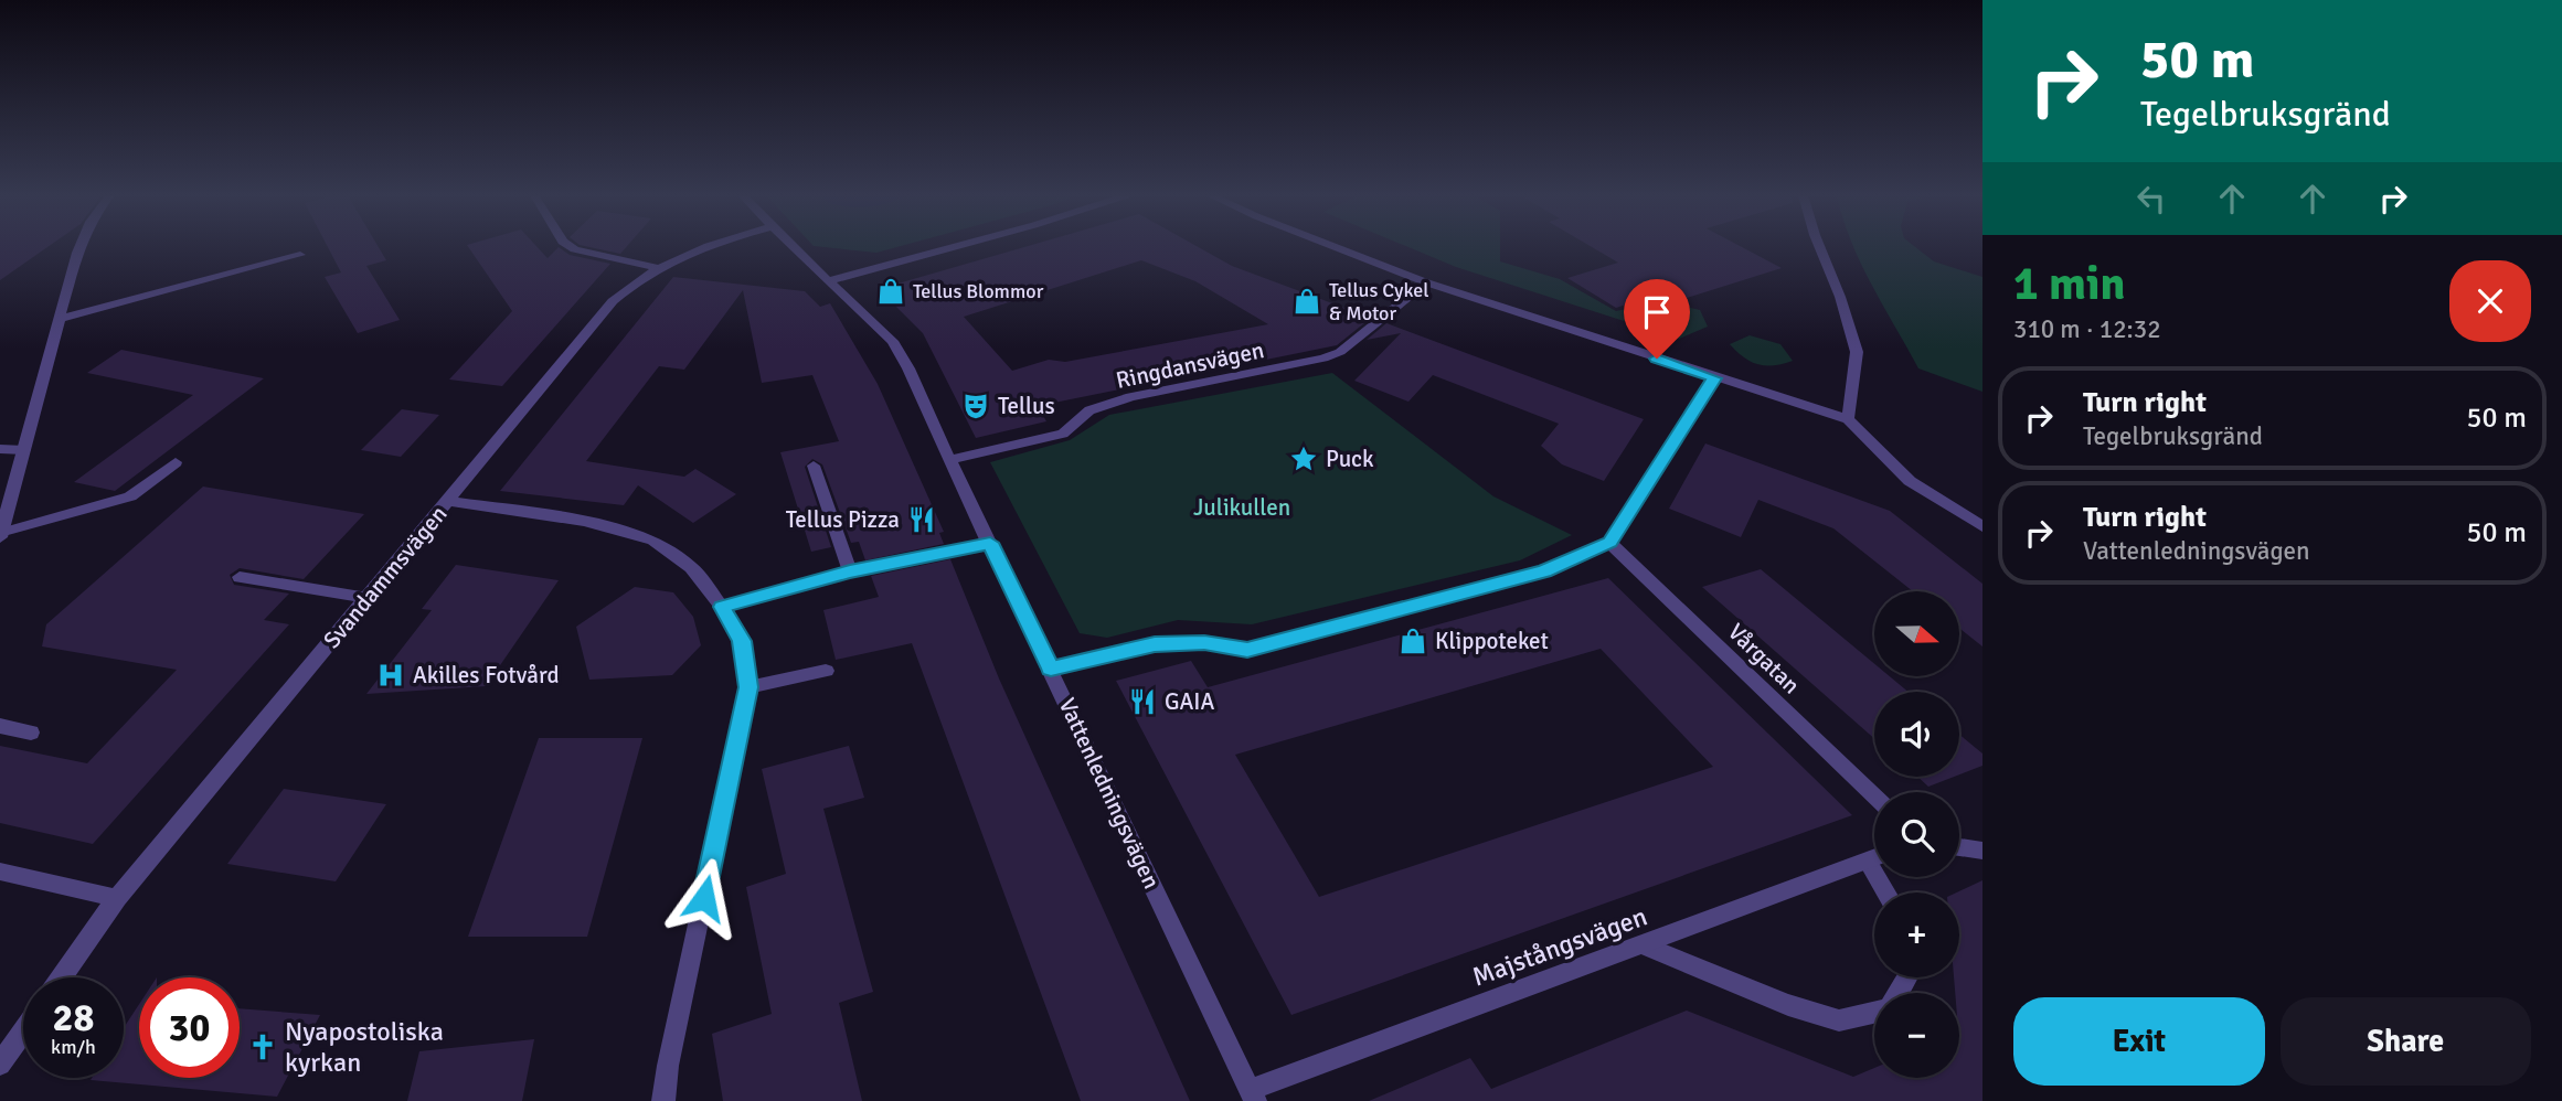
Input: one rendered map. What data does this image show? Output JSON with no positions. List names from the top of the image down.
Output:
{
  "streets": {
    "street": [
      "Ringdansvägen",
      "Svandammsvägen",
      "Vårgatan",
      "Vattenledningsvägen",
      "Majstångsvägen"
    ]
  },
  "crossings": [
    ["Ringdansvägen", "Vattenledningsvägen"],
    ["Vattenledningsvägen", "Majstångsvägen"]
  ],
  "parks": ["Julikullen"],
  "places": {
    "shop": ["Tellus Blommor", "Tellus Cykel & Motor", "Klippoteket"],
    "theatre": ["Tellus"],
    "place": ["Puck"],
    "restaurant": ["Tellus Pizza", "GAIA"],
    "hospital": ["Akilles Fotvård"],
    "church": ["Nyapostoliska kyrkan"]
  },
  "north": "right",
  "page": {
    "turn": ["50 m", "Tegelbruksgränd"],
    "heading": ["1 min", "310 m · 12:32"],
    "list": [
      {
        "name": "Turn right",
        "note": "Tegelbruksgränd",
        "value": "50 m"
      },
      {
        "name": "Turn right",
        "note": "Vattenledningsvägen",
        "value": "50 m"
      }
    ],
    "map_buttons": ["+", "−"],
    "speed": "28 km/h",
    "limit": "30",
    "buttons": ["Exit", "Share"]
  }
}
